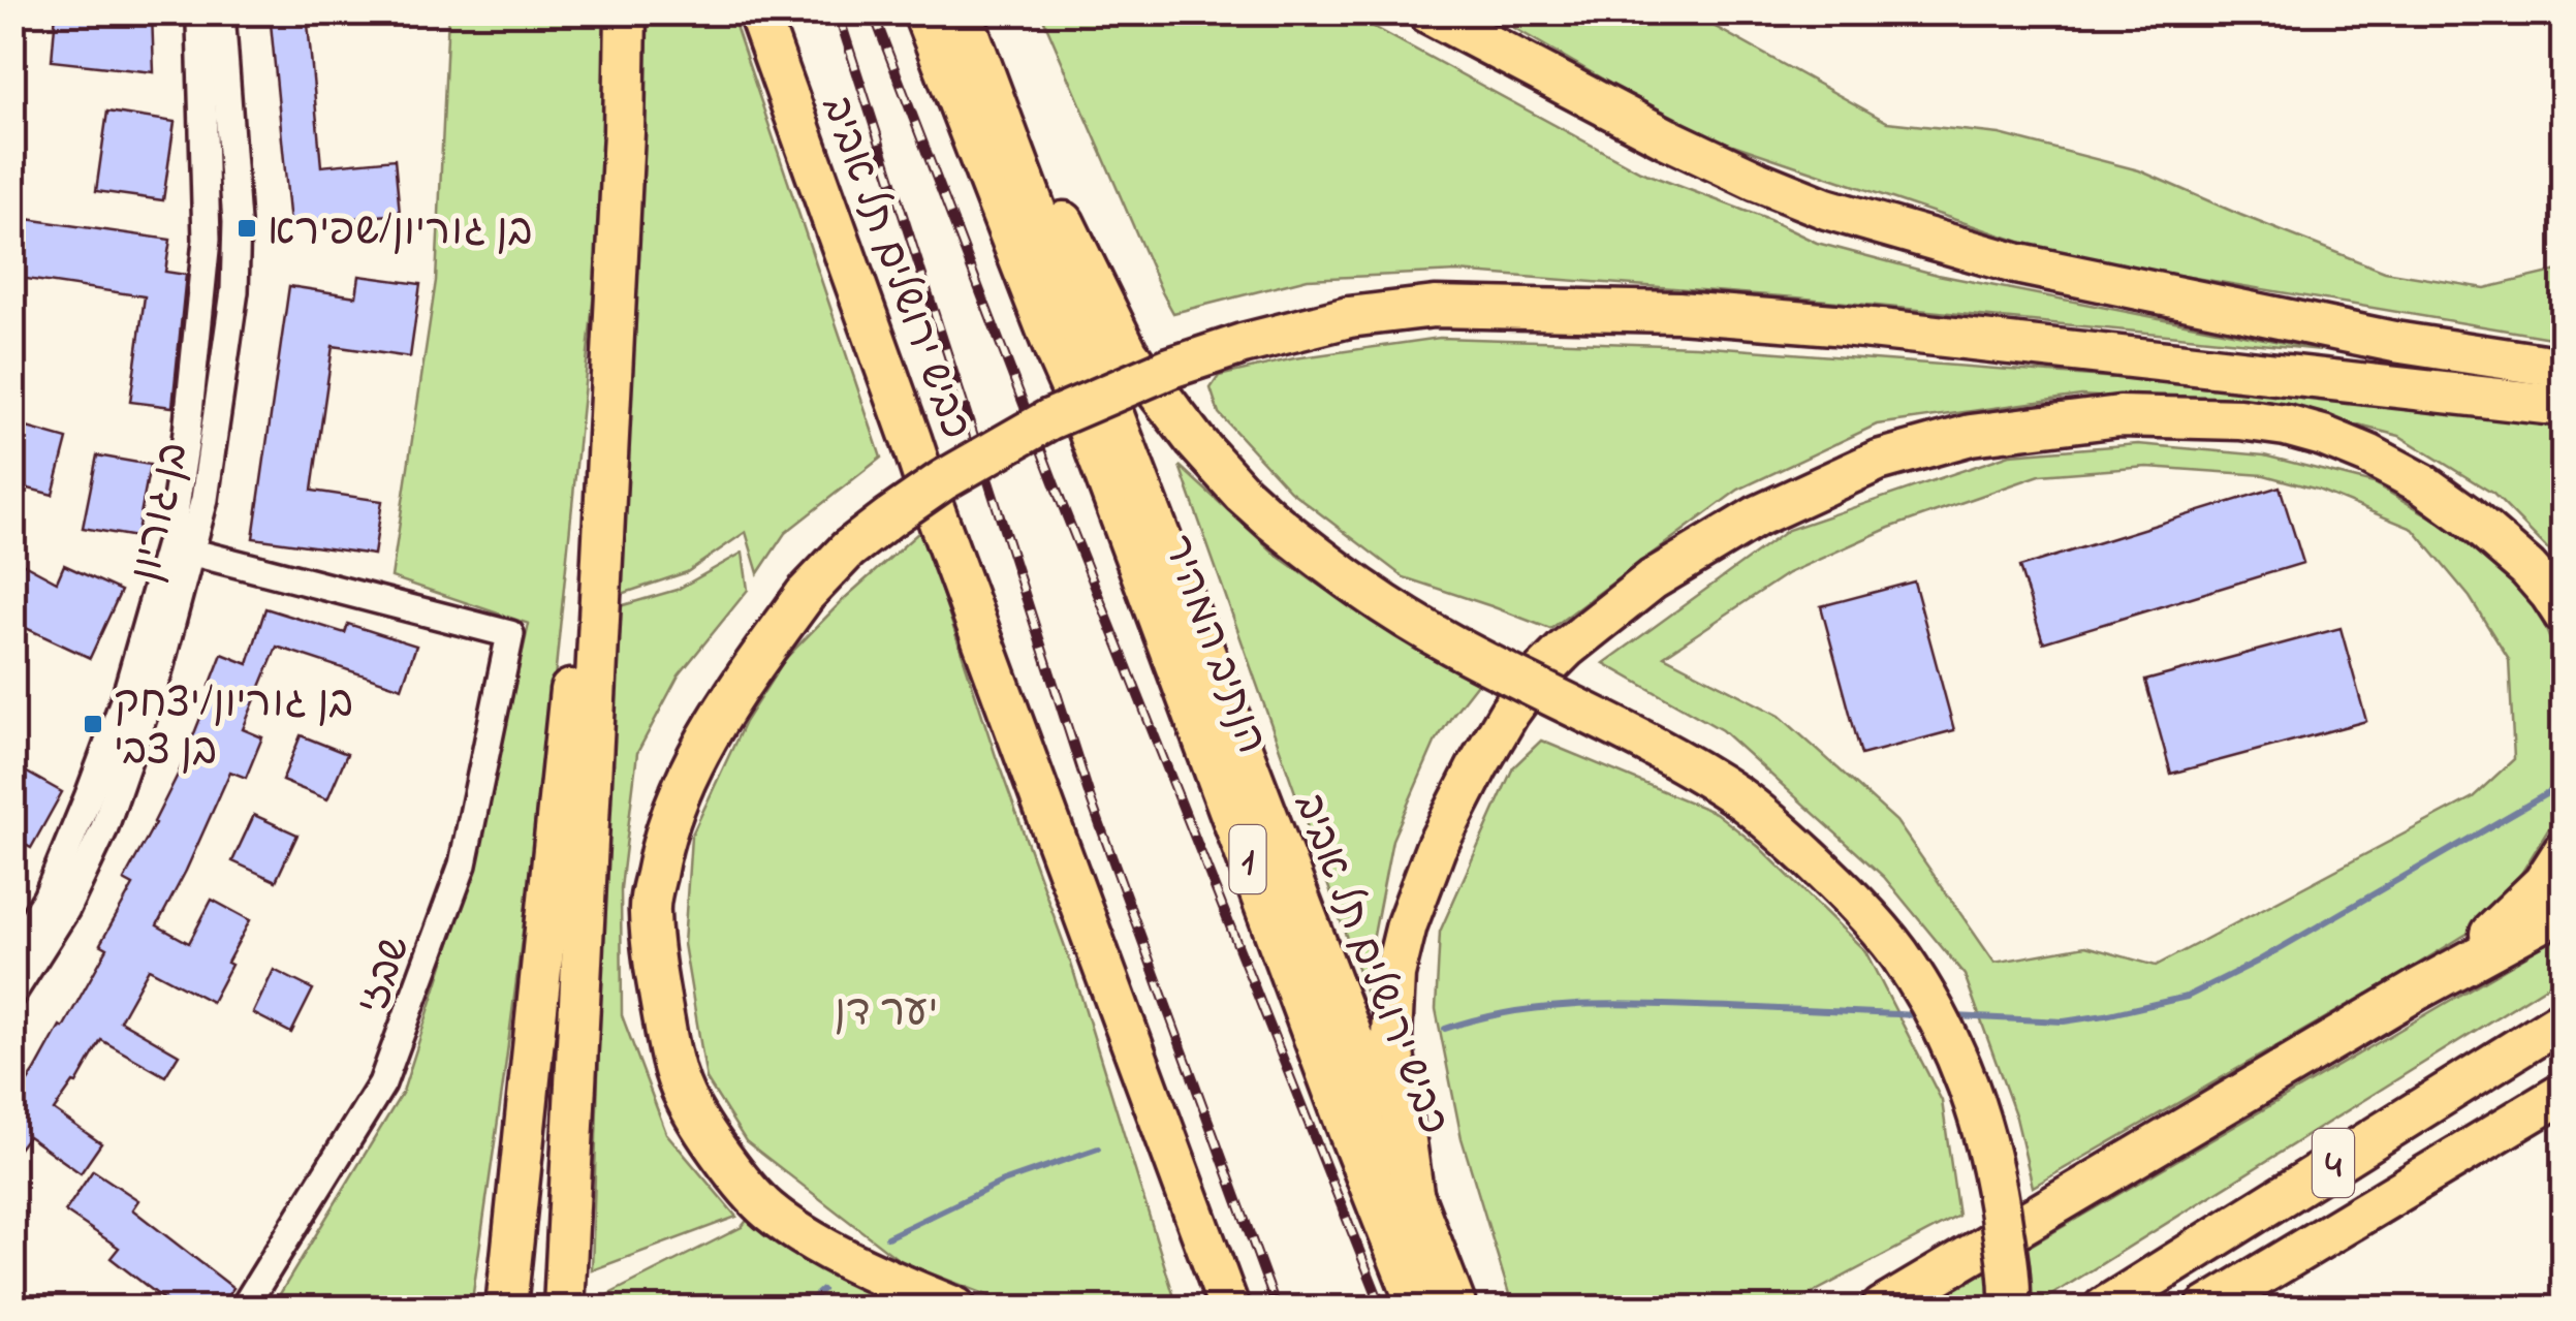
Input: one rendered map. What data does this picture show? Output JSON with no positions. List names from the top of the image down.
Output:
{
  "streets": {
    "highway": [
      "כביש ירושלים תל אביב",
      "הנתיב המהיר",
      "1",
      "4"
    ],
    "street": ["בן גוריון", "שבזי"]
  },
  "crossings": [
    ["בן גוריון", "שבזי"]
  ],
  "parks": ["יער דן"],
  "places": {
    "transit": ["בן גוריון/שפירא", "בן גוריון/יצחק בן צבי"]
  }
}
